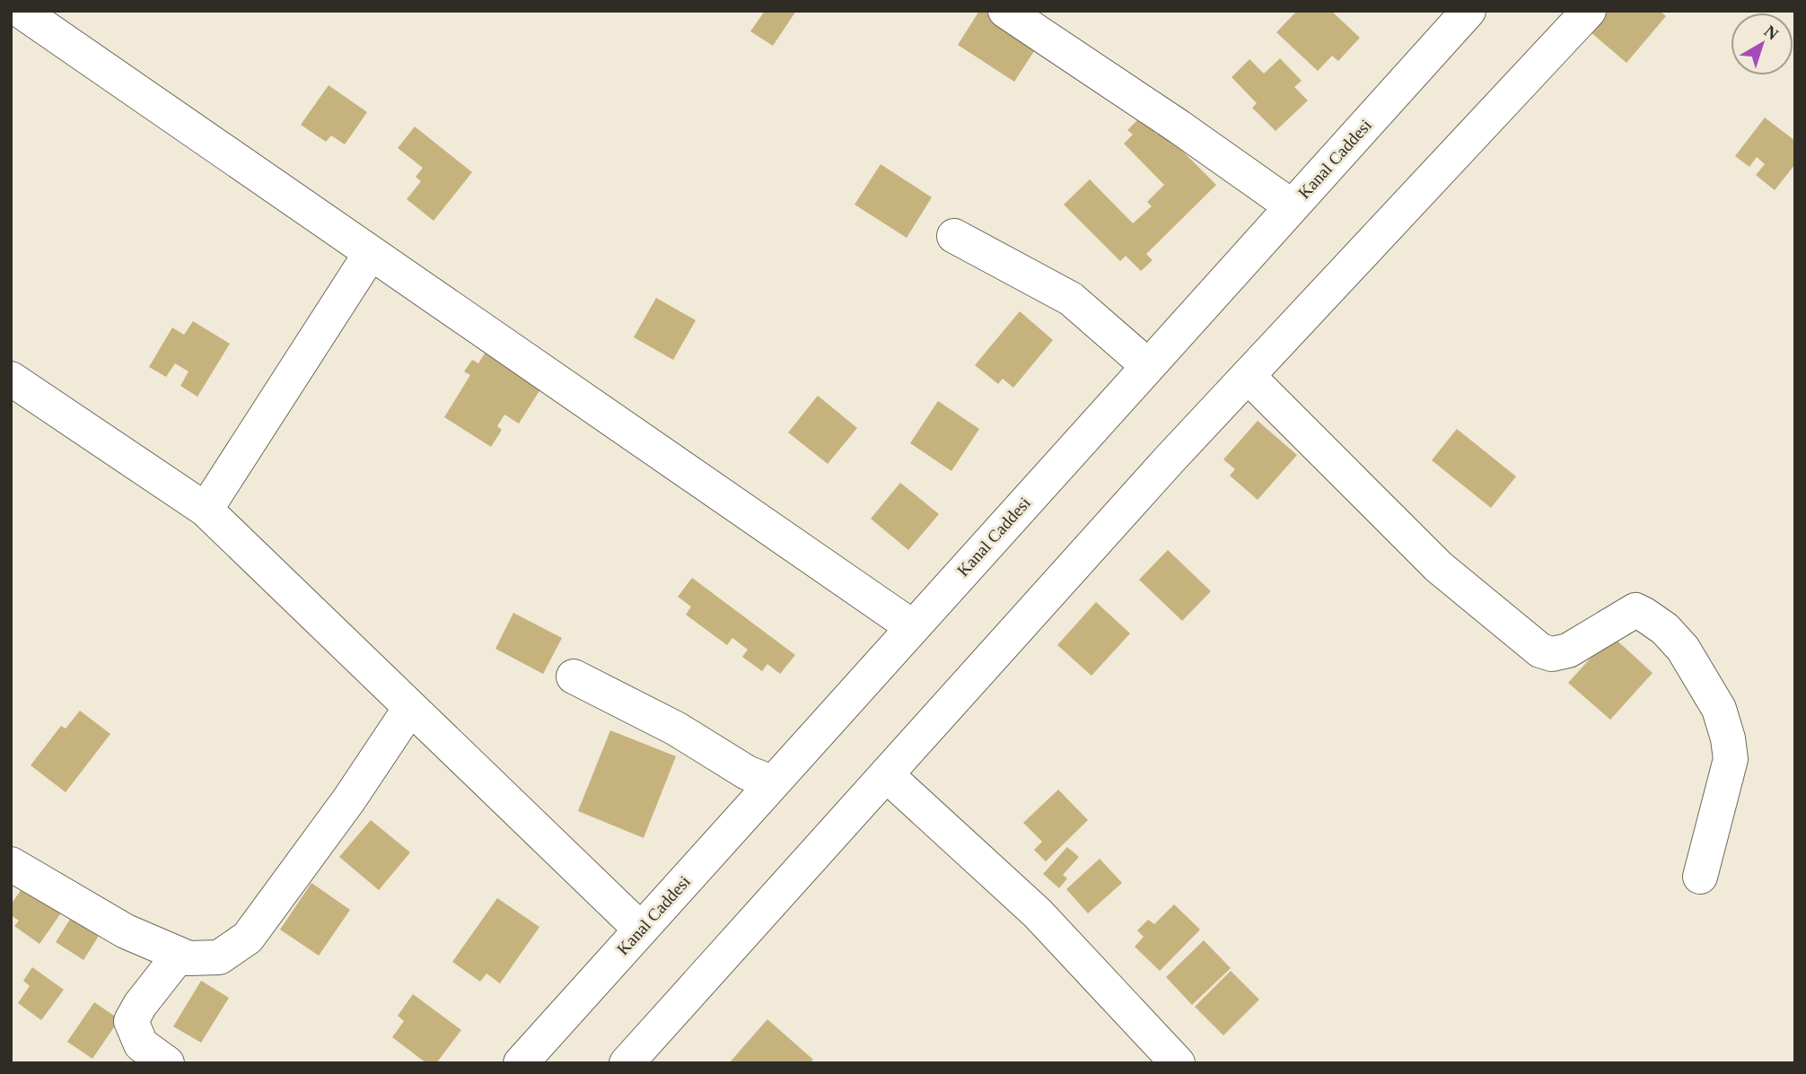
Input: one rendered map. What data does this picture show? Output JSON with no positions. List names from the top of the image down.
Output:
{
  "streets": {
    "street": ["Kanal Caddesi"]
  },
  "north": "top right"
}
